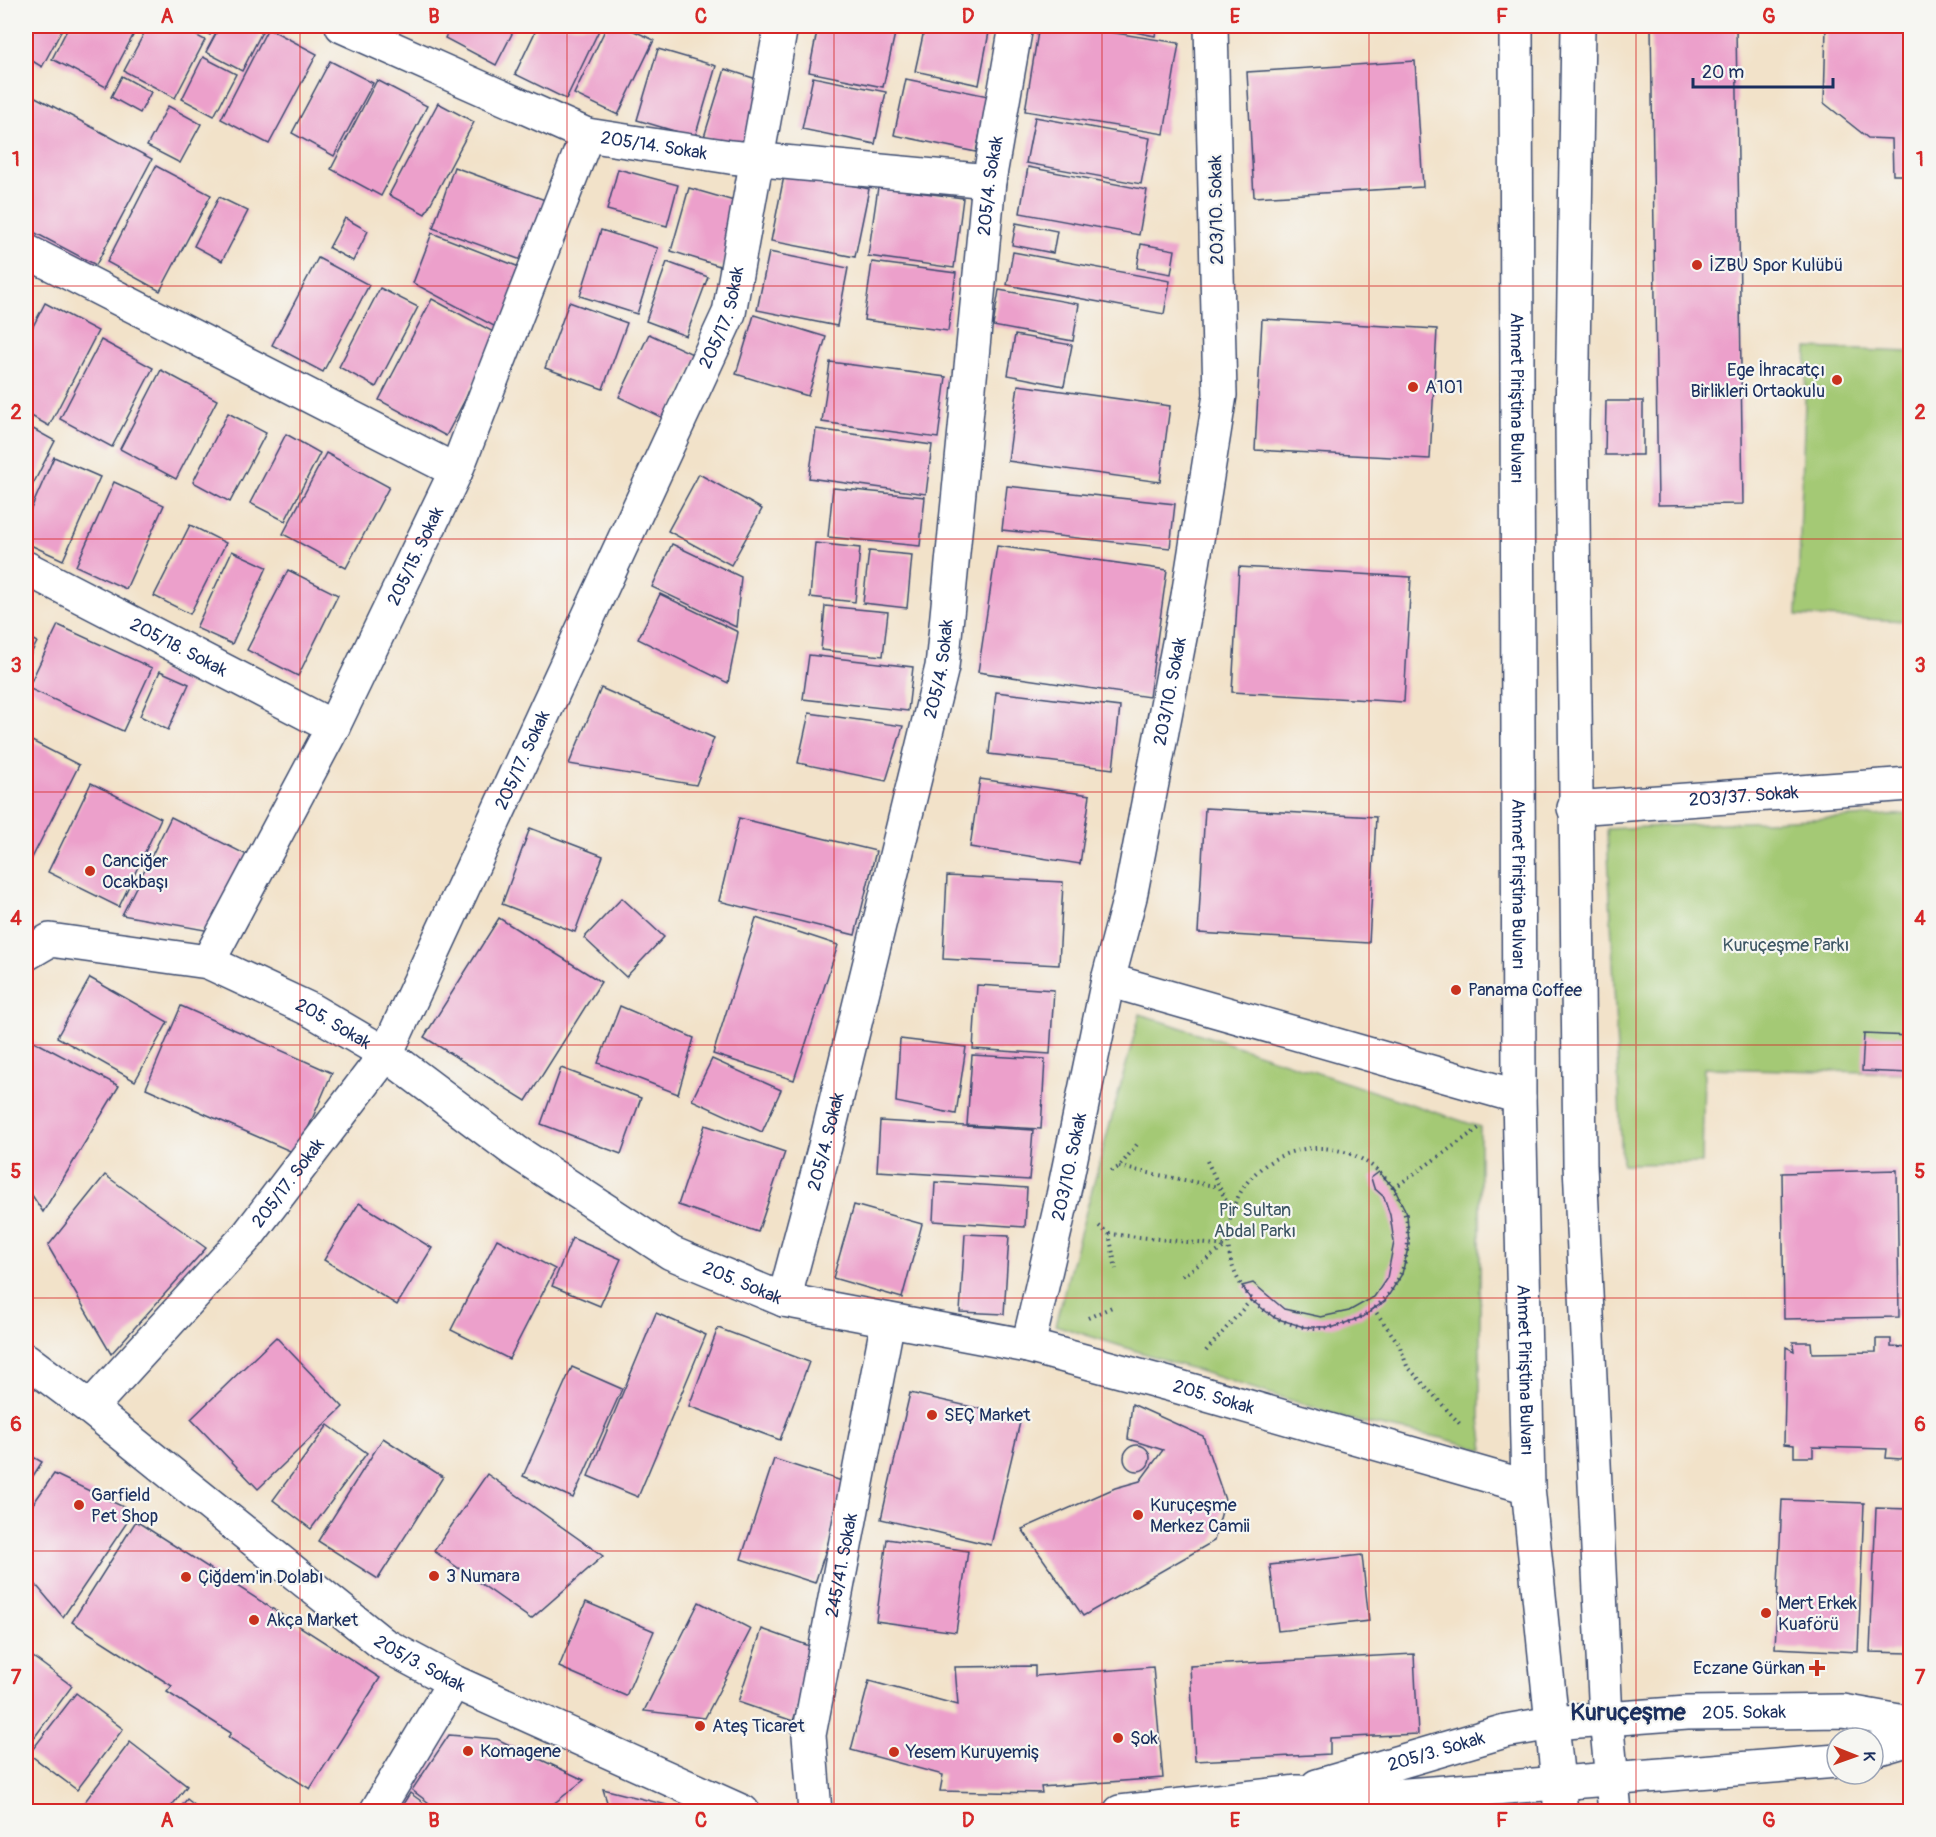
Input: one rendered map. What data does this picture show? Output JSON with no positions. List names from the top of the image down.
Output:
{
  "streets": {
    "street": [
      "205/14. Sokak",
      "205/4. Sokak",
      "203/10. Sokak",
      "205/17. Sokak",
      "Ahmet Piriştina Bulvarı",
      "205/15. Sokak",
      "205/18. Sokak",
      "203/37. Sokak",
      "205. Sokak",
      "245/41. Sokak",
      "205/3. Sokak"
    ]
  },
  "crossings": [
    ["205/14. Sokak", "205/4. Sokak"],
    ["205/14. Sokak", "205/17. Sokak"],
    ["205/14. Sokak", "205/15. Sokak"],
    ["205/4. Sokak", "205. Sokak"],
    ["203/10. Sokak", "205. Sokak"],
    ["205/17. Sokak", "205. Sokak"],
    ["205/17. Sokak", "205/3. Sokak"],
    ["Ahmet Piriştina Bulvarı", "203/37. Sokak"],
    ["Ahmet Piriştina Bulvarı", "205. Sokak"],
    ["Ahmet Piriştina Bulvarı", "205/3. Sokak"],
    ["205/15. Sokak", "205/18. Sokak"],
    ["205/15. Sokak", "205. Sokak"],
    ["205. Sokak", "245/41. Sokak"],
    ["205. Sokak", "205/3. Sokak"]
  ],
  "districts": ["Kuruçeşme"],
  "parks": ["Kuruçeşme Parkı", "Pir Sultan Abdal Parkı"],
  "places": {
    "other": [
      "İZBU Spor Kulübü",
      "Ege İhracatçı Birlikleri Ortaokulu",
      "A101",
      "Canciğer Ocakbaşı",
      "Panama Coffee",
      "SEÇ Market",
      "Garfield Pet Shop",
      "Kuruçeşme Merkez Camii",
      "3 Numara",
      "Çiğdem'in Dolabı",
      "Mert Erkek Kuaförü",
      "Akça Market",
      "Ateş Ticaret",
      "Şok",
      "Komagene",
      "Yesem Kuruyemiş"
    ],
    "health": ["Eczane Gürkan"]
  },
  "scale_bar": "20 m",
  "north": "right",
  "grid": {
    "columns": [
      "A",
      "B",
      "C",
      "D",
      "E",
      "F",
      "G"
    ],
    "rows": [
      "1",
      "2",
      "3",
      "4",
      "5",
      "6",
      "7"
    ]
  }
}
